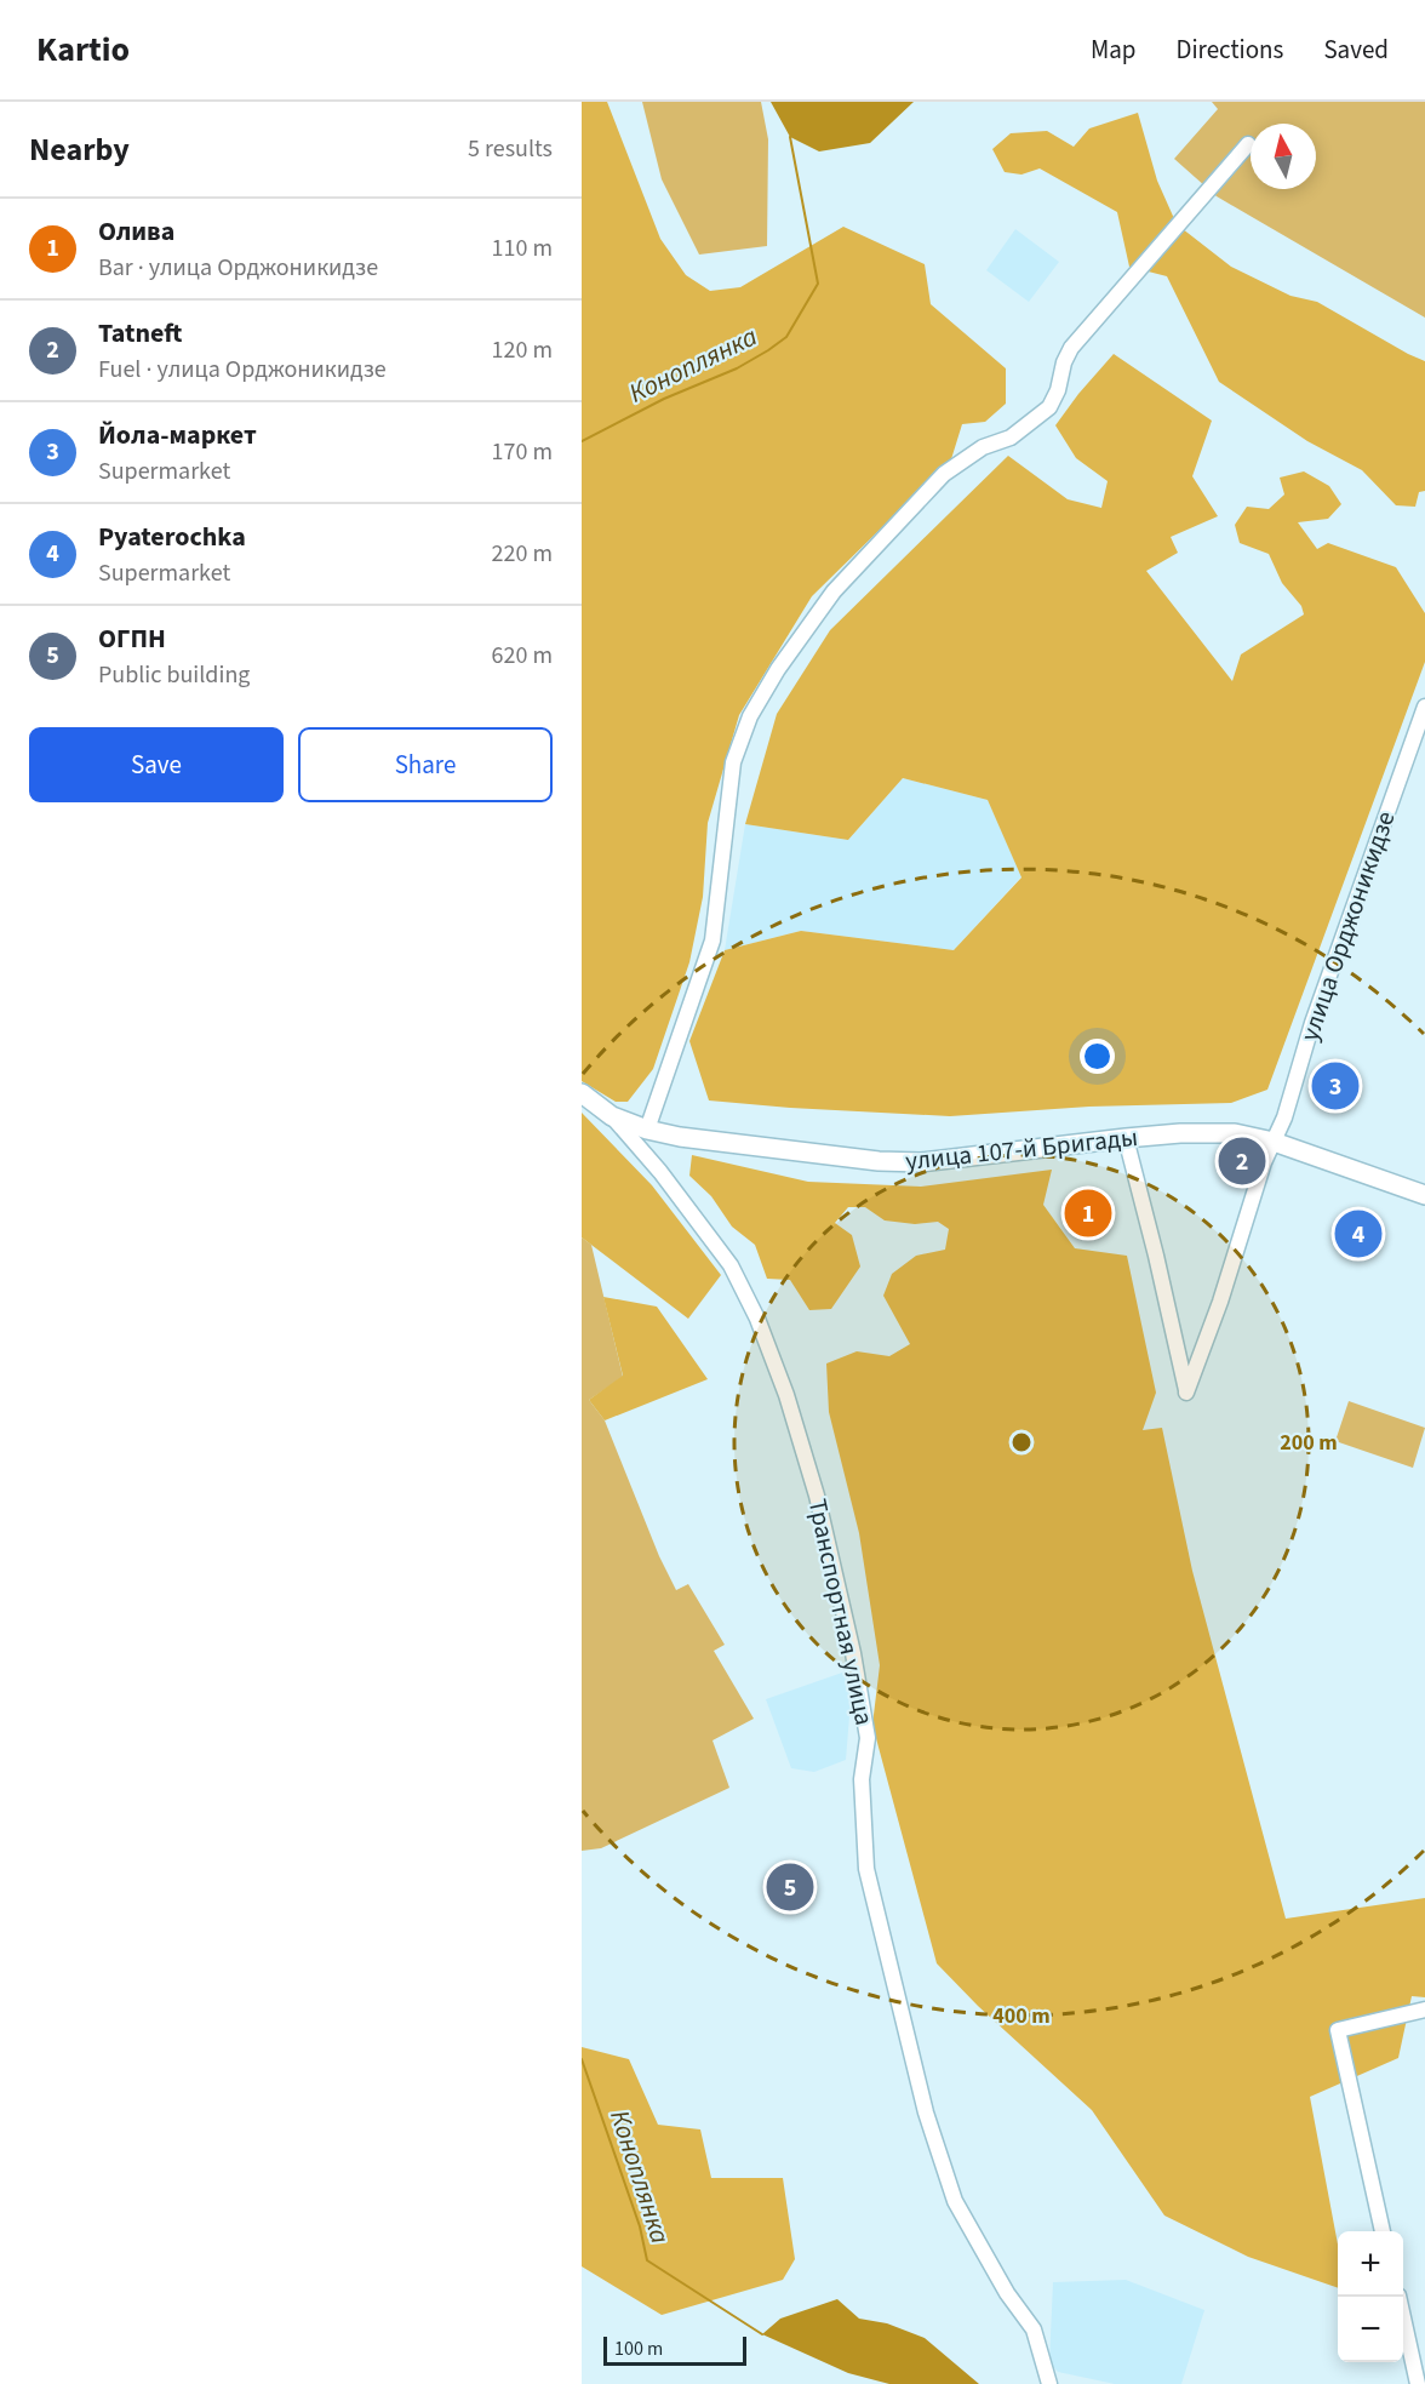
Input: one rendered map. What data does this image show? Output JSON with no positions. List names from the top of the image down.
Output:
{
  "streets": {
    "main road": ["улица 107-й Бригады", "Транспортная улица"],
    "street": ["улица Орджоникидзе"]
  },
  "crossings": [
    ["улица Орджоникидзе", "улица 107-й Бригады"],
    ["улица 107-й Бригады", "Транспортная улица"]
  ],
  "water": ["Коноплянка"],
  "scale_bar": "100 m",
  "north": "top",
  "page": {
    "header": "Kartio",
    "nav": ["Map", "Directions", "Saved"],
    "heading": ["Nearby", "5 results"],
    "list": [
      {
        "mark": "1",
        "name": "Олива",
        "note": "Bar · улица Орджоникидзе",
        "value": "110 m"
      },
      {
        "mark": "2",
        "name": "Tatneft",
        "note": "Fuel · улица Орджоникидзе",
        "value": "120 m"
      },
      {
        "mark": "3",
        "name": "Йола-маркет",
        "note": "Supermarket",
        "value": "170 m"
      },
      {
        "mark": "4",
        "name": "Pyaterochka",
        "note": "Supermarket",
        "value": "220 m"
      },
      {
        "mark": "5",
        "name": "ОГПН",
        "note": "Public building",
        "value": "620 m"
      }
    ],
    "buttons": ["Save", "Share"],
    "pins": [
      "3",
      "2",
      "1",
      "4",
      "5"
    ],
    "map_buttons": ["+", "−"],
    "scale": "100 m"
  },
  "rings": ["200 m", "400 m"]
}
